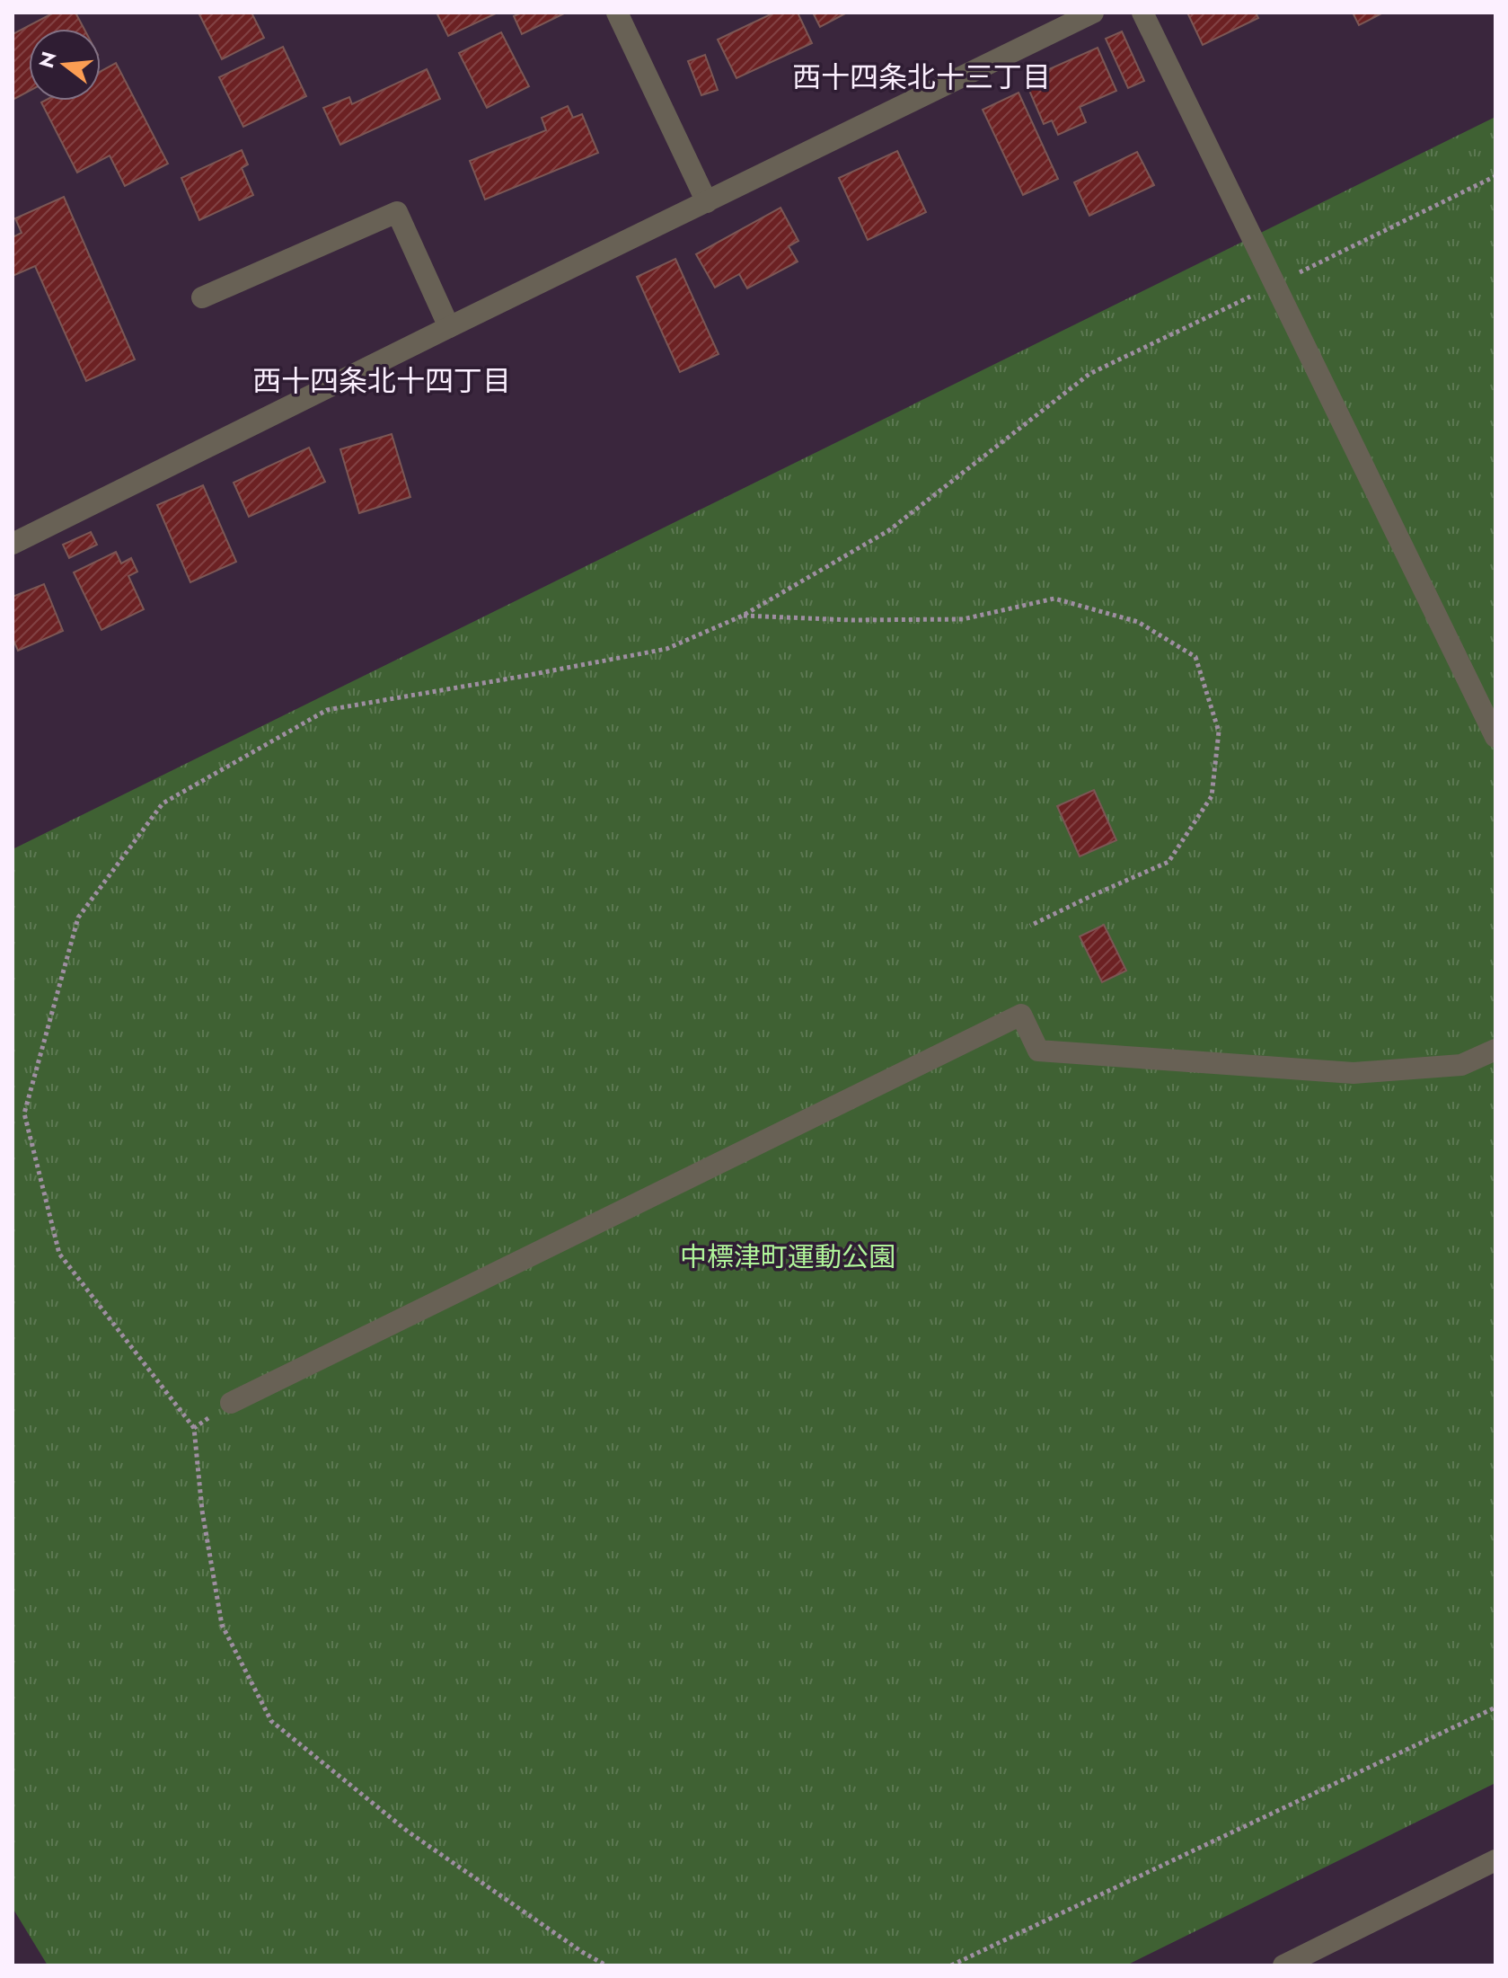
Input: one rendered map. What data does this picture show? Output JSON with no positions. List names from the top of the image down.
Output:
{
  "districts": ["西十四条北十三丁目", "西十四条北十四丁目"],
  "parks": ["中標津町運動公園"],
  "north": "left"
}
